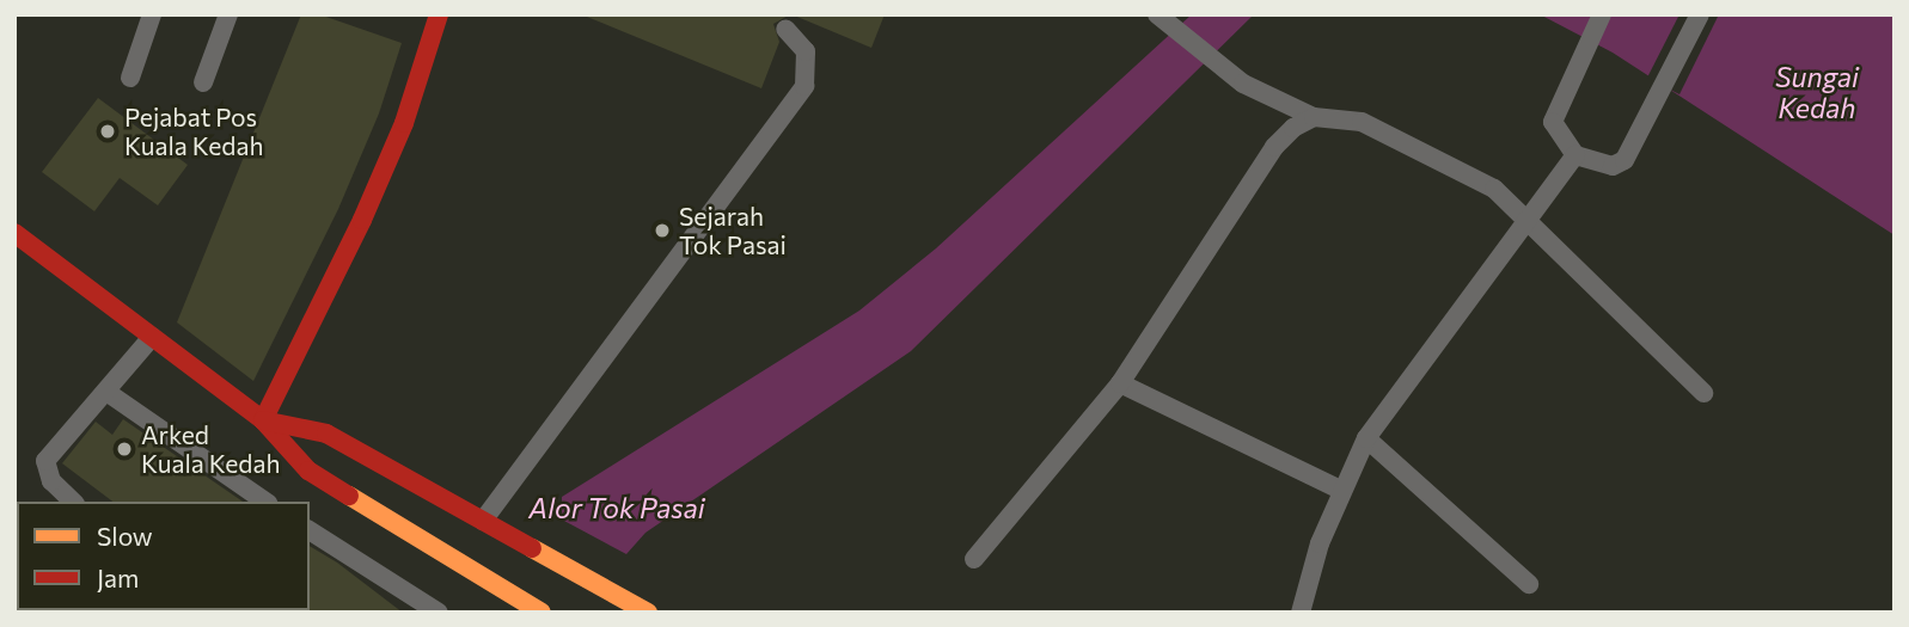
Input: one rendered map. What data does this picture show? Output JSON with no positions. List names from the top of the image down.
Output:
{
  "water": ["Sungai Kedah", "Alor Tok Pasai"],
  "places": ["Pejabat Pos Kuala Kedah", "Sejarah Tok Pasai", "Arked Kuala Kedah"],
  "legend": ["Slow", "Jam"]
}
